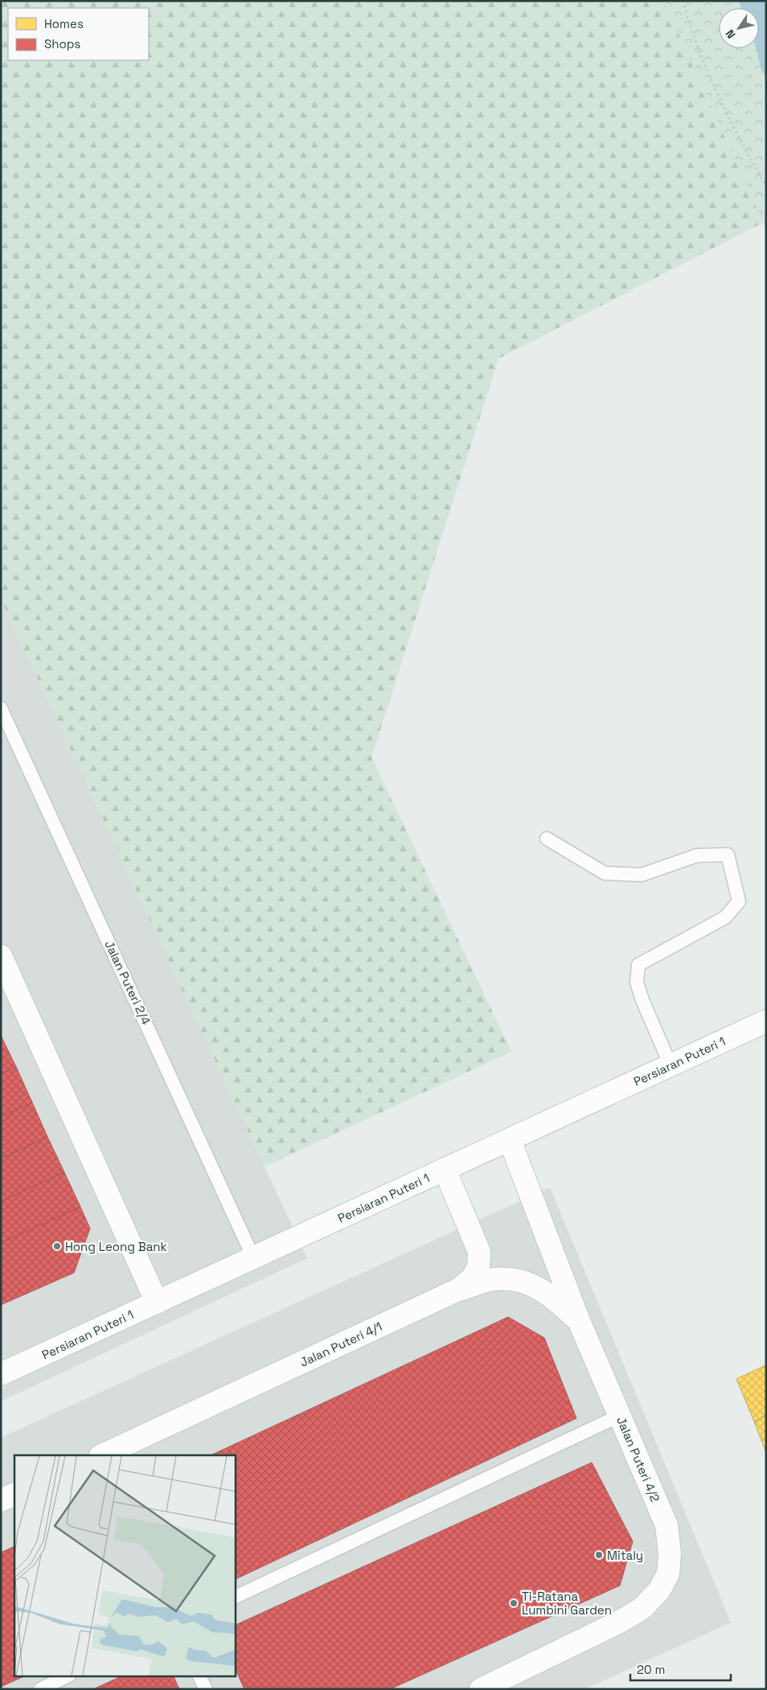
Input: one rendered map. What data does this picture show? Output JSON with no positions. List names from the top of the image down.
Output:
{
  "streets": {
    "street": ["Persiaran Puteri 1", "Jalan Puteri 4/1", "Jalan Puteri 4/2"],
    "lane": ["Jalan Puteri 2/4"]
  },
  "crossings": [
    ["Jalan Puteri 2/4", "Persiaran Puteri 1"],
    ["Persiaran Puteri 1", "Jalan Puteri 4/1"],
    ["Persiaran Puteri 1", "Jalan Puteri 4/2"]
  ],
  "places": ["Hong Leong Bank", "Mitaly", "Ti-Ratana Lumbini Garden"],
  "legend": ["Homes", "Shops"],
  "scale_bar": "20 m",
  "north": "bottom left"
}
